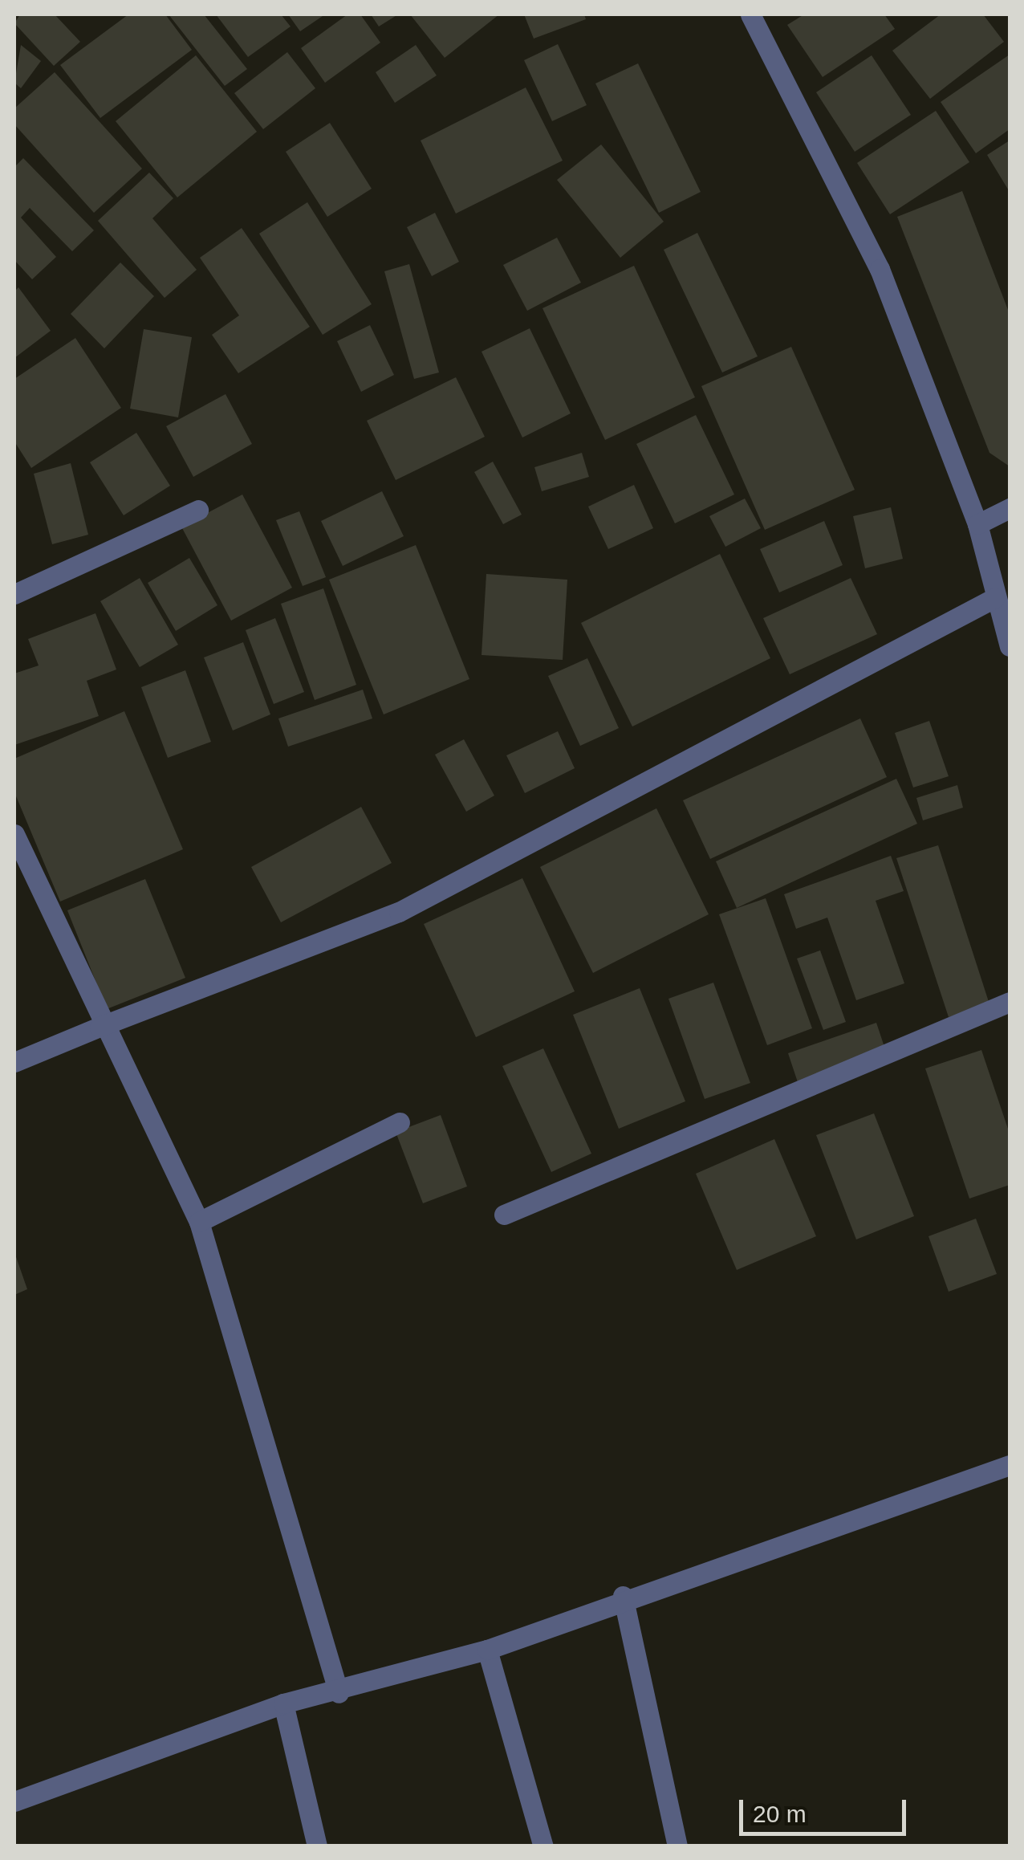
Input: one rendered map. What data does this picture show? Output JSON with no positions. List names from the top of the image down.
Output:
{
  "scale_bar": "20 m"
}
